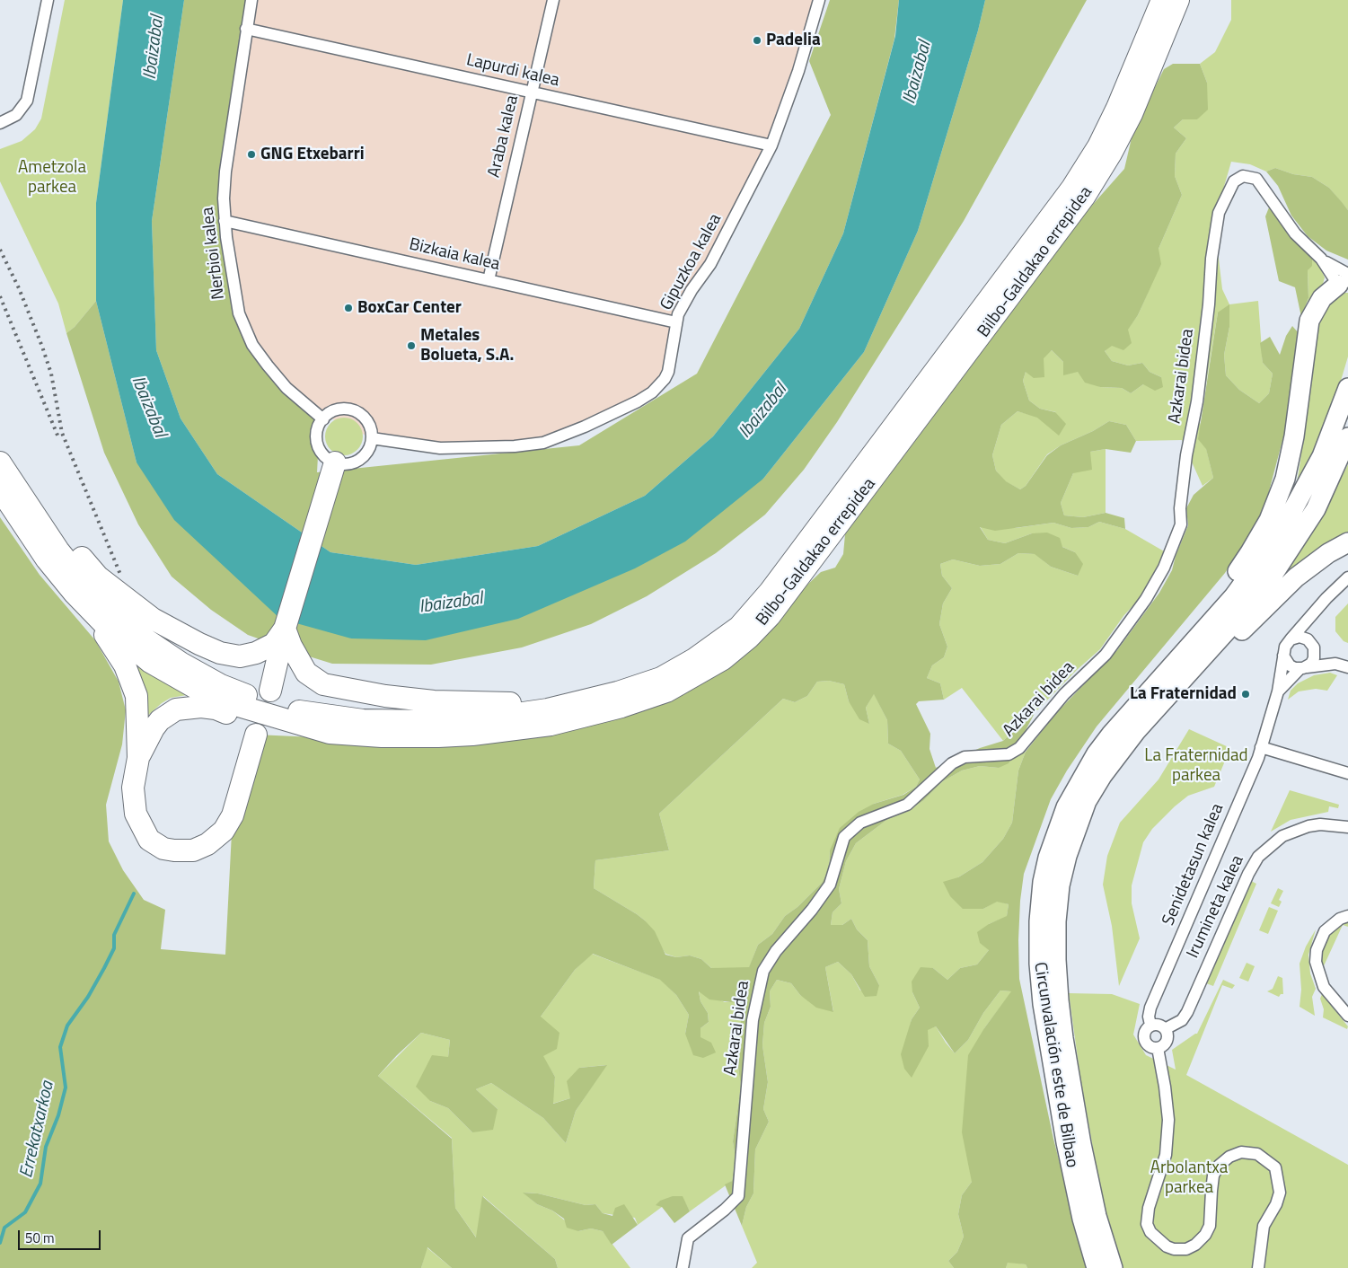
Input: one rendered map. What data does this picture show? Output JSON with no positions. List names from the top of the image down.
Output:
{
  "streets": {
    "highway": ["Bilbo-Galdakao errepidea"],
    "main road": ["Circunvalación este de Bilbao"],
    "street": [
      "Lapurdi kalea",
      "Araba kalea",
      "Nerbioi kalea",
      "Bizkaia kalea",
      "Gipuzkoa kalea",
      "Azkarai bidea",
      "Senidetasun kalea",
      "Irumineta kalea"
    ]
  },
  "crossings": [
    ["Lapurdi kalea", "Araba kalea"],
    ["Lapurdi kalea", "Nerbioi kalea"],
    ["Lapurdi kalea", "Gipuzkoa kalea"],
    ["Araba kalea", "Bizkaia kalea"],
    ["Nerbioi kalea", "Bizkaia kalea"],
    ["Nerbioi kalea", "Gipuzkoa kalea"],
    ["Bizkaia kalea", "Gipuzkoa kalea"],
    ["Senidetasun kalea", "Irumineta kalea"]
  ],
  "water": ["Ibaizabal", "Errekatxarkoa"],
  "parks": ["Ametzola parkea", "La Fraternidad parkea", "Arbolantxa parkea"],
  "places": [
    "Padelia",
    "GNG Etxebarri",
    "BoxCar Center",
    "Metales Bolueta, S.A.",
    "La Fraternidad"
  ],
  "scale_bar": "50 m"
}
